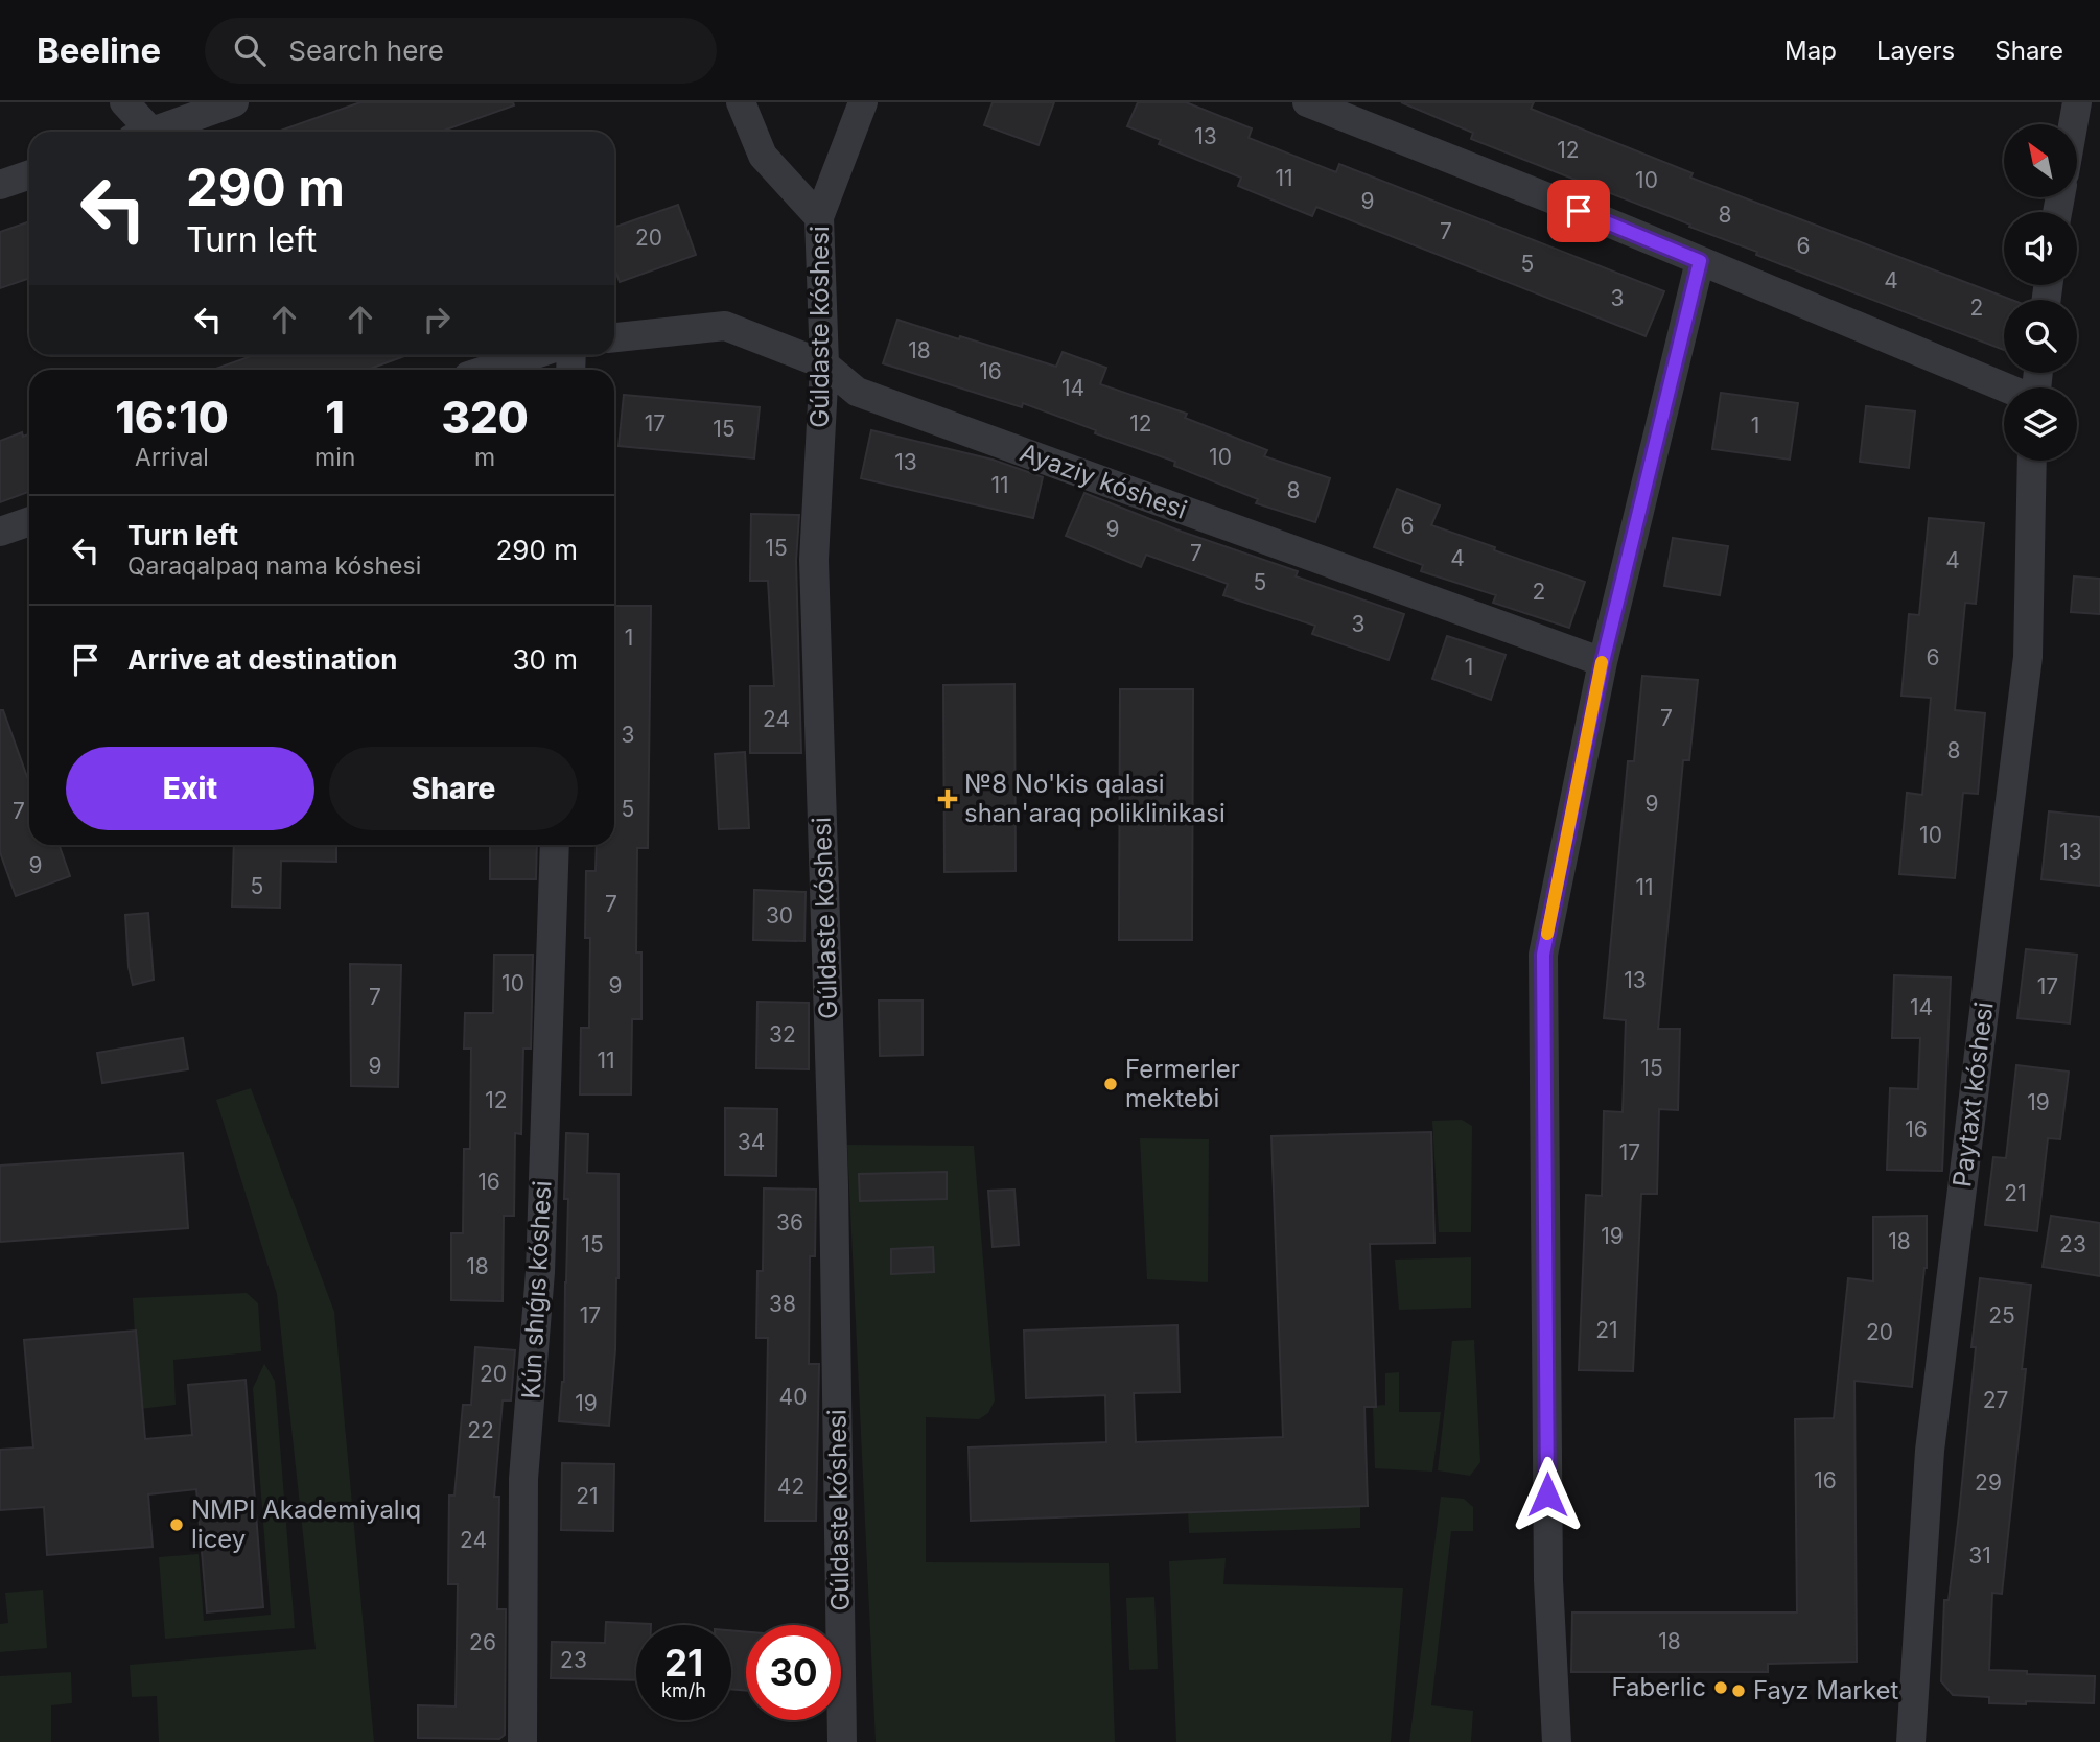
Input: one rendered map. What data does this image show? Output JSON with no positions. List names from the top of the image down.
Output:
{
  "streets": {
    "street": [
      "Gúldaste kóshesi",
      "Ayaziy kóshesi",
      "Paytaxt kóshesi",
      "Kún shıǵıs kóshesi"
    ]
  },
  "crossings": [
    ["Gúldaste kóshesi", "Ayaziy kóshesi"]
  ],
  "places": {
    "health": ["№8 No'kis qalasi shan'araq poliklinikasi"],
    "other": [
      "Fermerler mektebi",
      "NMPI Akademiyalıq licey",
      "Faberlic",
      "Fayz Market"
    ]
  },
  "house_numbers": [
    "13",
    "12",
    "11",
    "10",
    "9",
    "8",
    "7",
    "20",
    "6",
    "5",
    "4",
    "3",
    "2",
    "18",
    "16",
    "14",
    "17",
    "12",
    "1",
    "15",
    "10",
    "13",
    "11",
    "8",
    "6",
    "9",
    "15",
    "7",
    "4",
    "4",
    "5",
    "2",
    "3",
    "1",
    "6",
    "1",
    "7",
    "24",
    "3",
    "8",
    "9",
    "5",
    "7",
    "10",
    "13",
    "9",
    "5",
    "11",
    "7",
    "30",
    "13",
    "10",
    "9",
    "17",
    "7",
    "14",
    "32",
    "11",
    "9",
    "15",
    "12",
    "19",
    "16",
    "34",
    "17",
    "16",
    "21",
    "36",
    "19",
    "18",
    "15",
    "23",
    "18",
    "38",
    "17",
    "25",
    "21",
    "20",
    "20",
    "40",
    "27",
    "19",
    "22",
    "16",
    "29",
    "42",
    "21",
    "24",
    "31",
    "18",
    "26",
    "23"
  ],
  "north": "top left",
  "page": {
    "header": "Beeline",
    "search": "Search here",
    "nav": ["Map", "Layers", "Share"],
    "turn": ["290 m", "Turn left"],
    "eta": [
      "16:10",
      "Arrival",
      "1",
      "min",
      "320",
      "m"
    ],
    "list": [
      {
        "name": "Turn left",
        "note": "Qaraqalpaq nama kóshesi",
        "value": "290 m"
      },
      {
        "name": "Arrive at destination",
        "value": "30 m"
      }
    ],
    "buttons": ["Exit", "Share"],
    "speed": "21 km/h",
    "limit": "30"
  }
}
